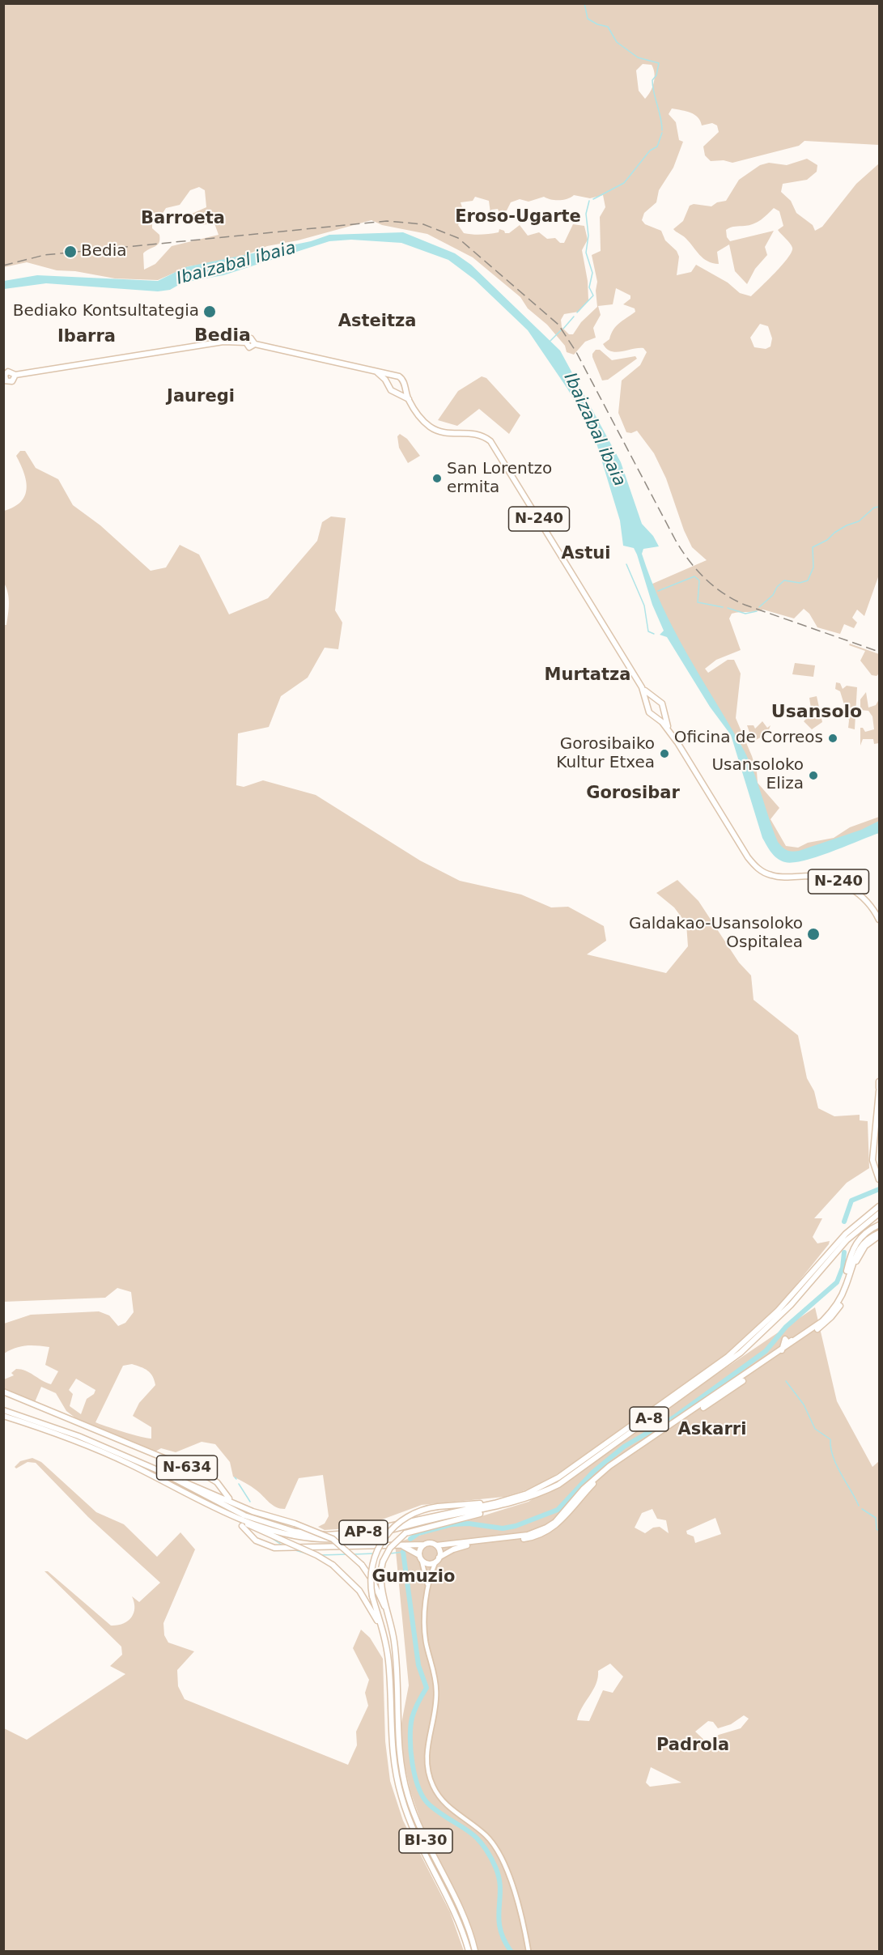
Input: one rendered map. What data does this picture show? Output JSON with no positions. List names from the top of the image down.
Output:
{
  "streets": {
    "highway": [
      "N-240",
      "A-8",
      "N-634",
      "AP-8",
      "BI-30"
    ]
  },
  "crossings": [
    ["A-8", "AP-8"]
  ],
  "districts": [
    "Eroso-Ugarte",
    "Barroeta",
    "Asteitza",
    "Bedia",
    "Ibarra",
    "Jauregi",
    "Astui",
    "Murtatza",
    "Usansolo",
    "Gorosibar",
    "Askarri",
    "Gumuzio",
    "Padrola"
  ],
  "water": ["Ibaizabal ibaia"],
  "places": [
    "Bedia",
    "Bediako Kontsultategia",
    "San Lorentzo ermita",
    "Oficina de Correos",
    "Gorosibaiko Kultur Etxea",
    "Usansoloko Eliza",
    "Galdakao-Usansoloko Ospitalea"
  ]
}
